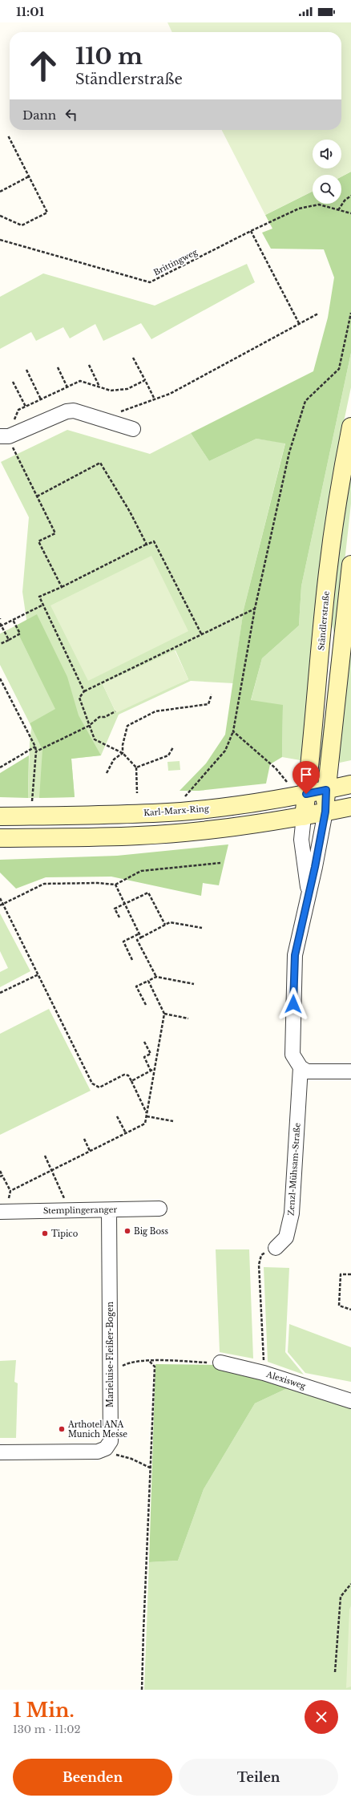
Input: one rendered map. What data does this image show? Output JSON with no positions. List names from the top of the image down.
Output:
{
  "streets": {
    "main road": ["Ständlerstraße", "Karl-Marx-Ring"],
    "street": [
      "Zenzl-Mühsam-Straße",
      "Stemplingeranger",
      "Marieluise-Fleißer-Bogen",
      "Alexisweg"
    ],
    "path": ["Brittingweg"]
  },
  "crossings": [
    ["Ständlerstraße", "Karl-Marx-Ring"],
    ["Stemplingeranger", "Marieluise-Fleißer-Bogen"]
  ],
  "places": ["Big Boss", "Tipico", "Arthotel ANA Munich Messe"],
  "page": {
    "status": "11:01",
    "turn": ["110 m", "Ständlerstraße"],
    "then": "Dann",
    "heading": ["1 Min.", "130 m · 11:02"],
    "buttons": ["Beenden", "Teilen"]
  }
}
